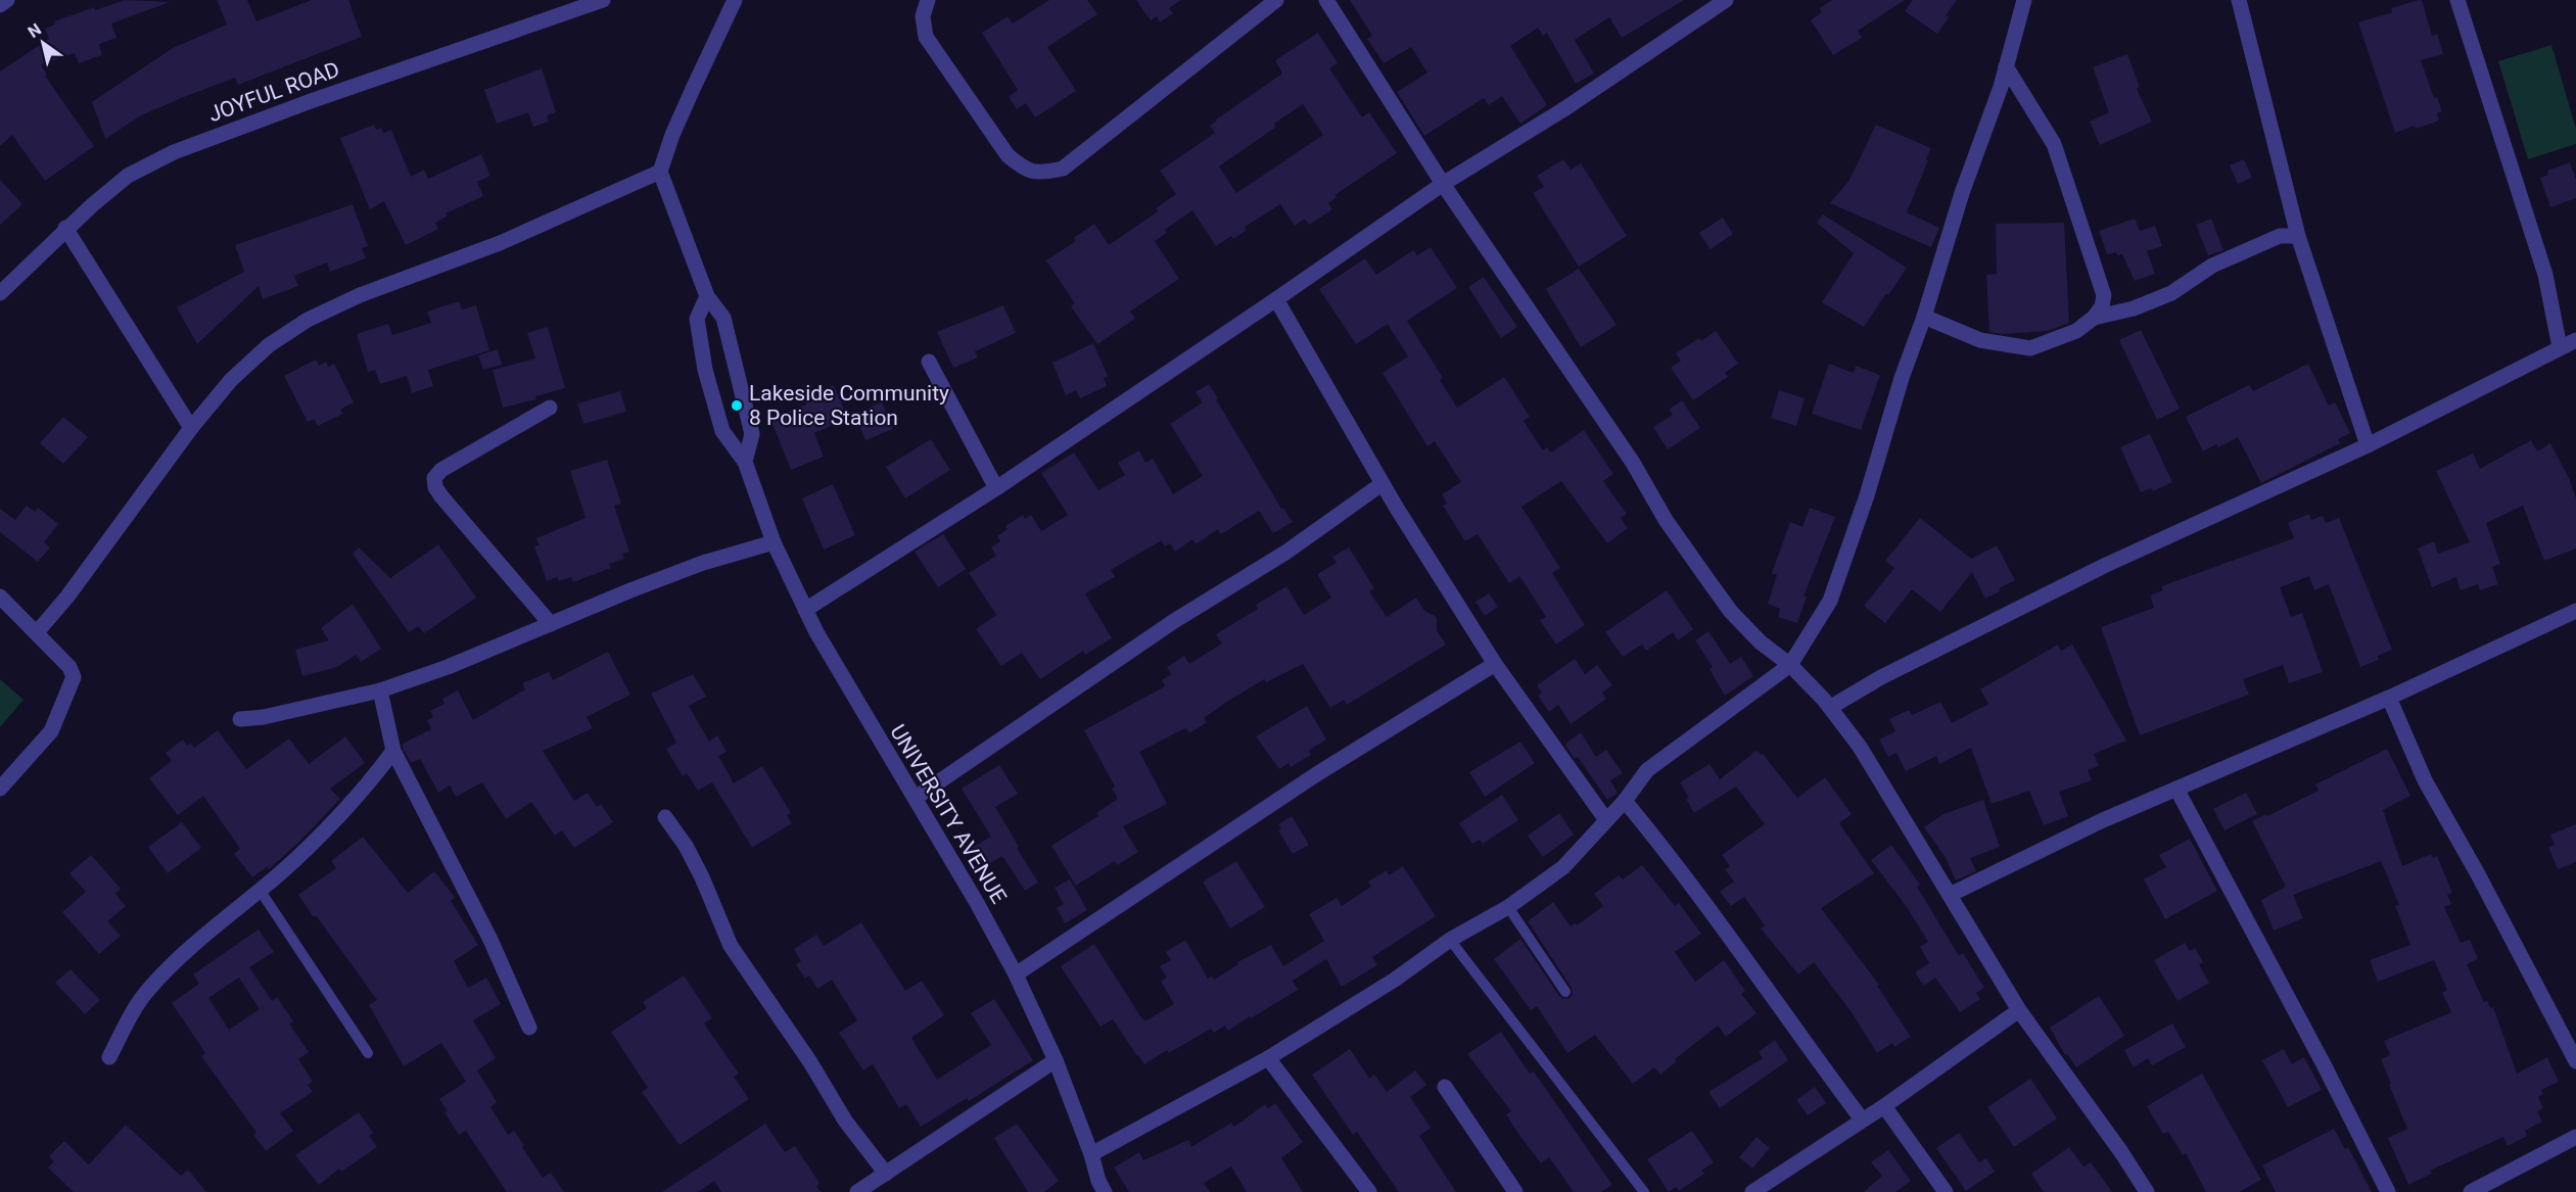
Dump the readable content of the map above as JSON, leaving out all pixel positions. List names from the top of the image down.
{
  "streets": {
    "street": ["JOYFUL ROAD", "UNIVERSITY AVENUE"]
  },
  "places": ["Lakeside Community 8 Police Station"],
  "north": "top left"
}
